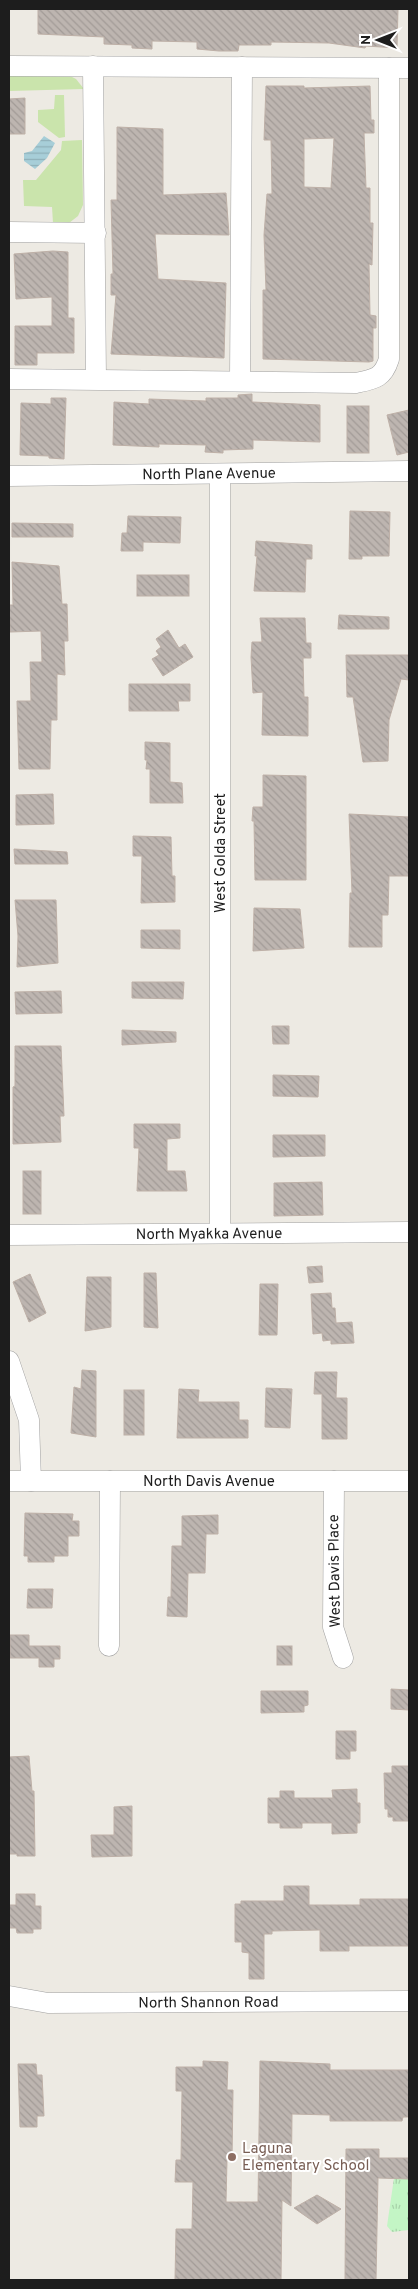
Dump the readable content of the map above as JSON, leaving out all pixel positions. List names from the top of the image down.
{
  "streets": {
    "street": [
      "North Plane Avenue",
      "West Golda Street",
      "North Myakka Avenue",
      "North Davis Avenue",
      "West Davis Place",
      "North Shannon Road"
    ]
  },
  "crossings": [
    ["North Plane Avenue", "West Golda Street"],
    ["West Golda Street", "North Myakka Avenue"],
    ["North Davis Avenue", "West Davis Place"]
  ],
  "places": ["Laguna Elementary School"],
  "north": "left"
}
